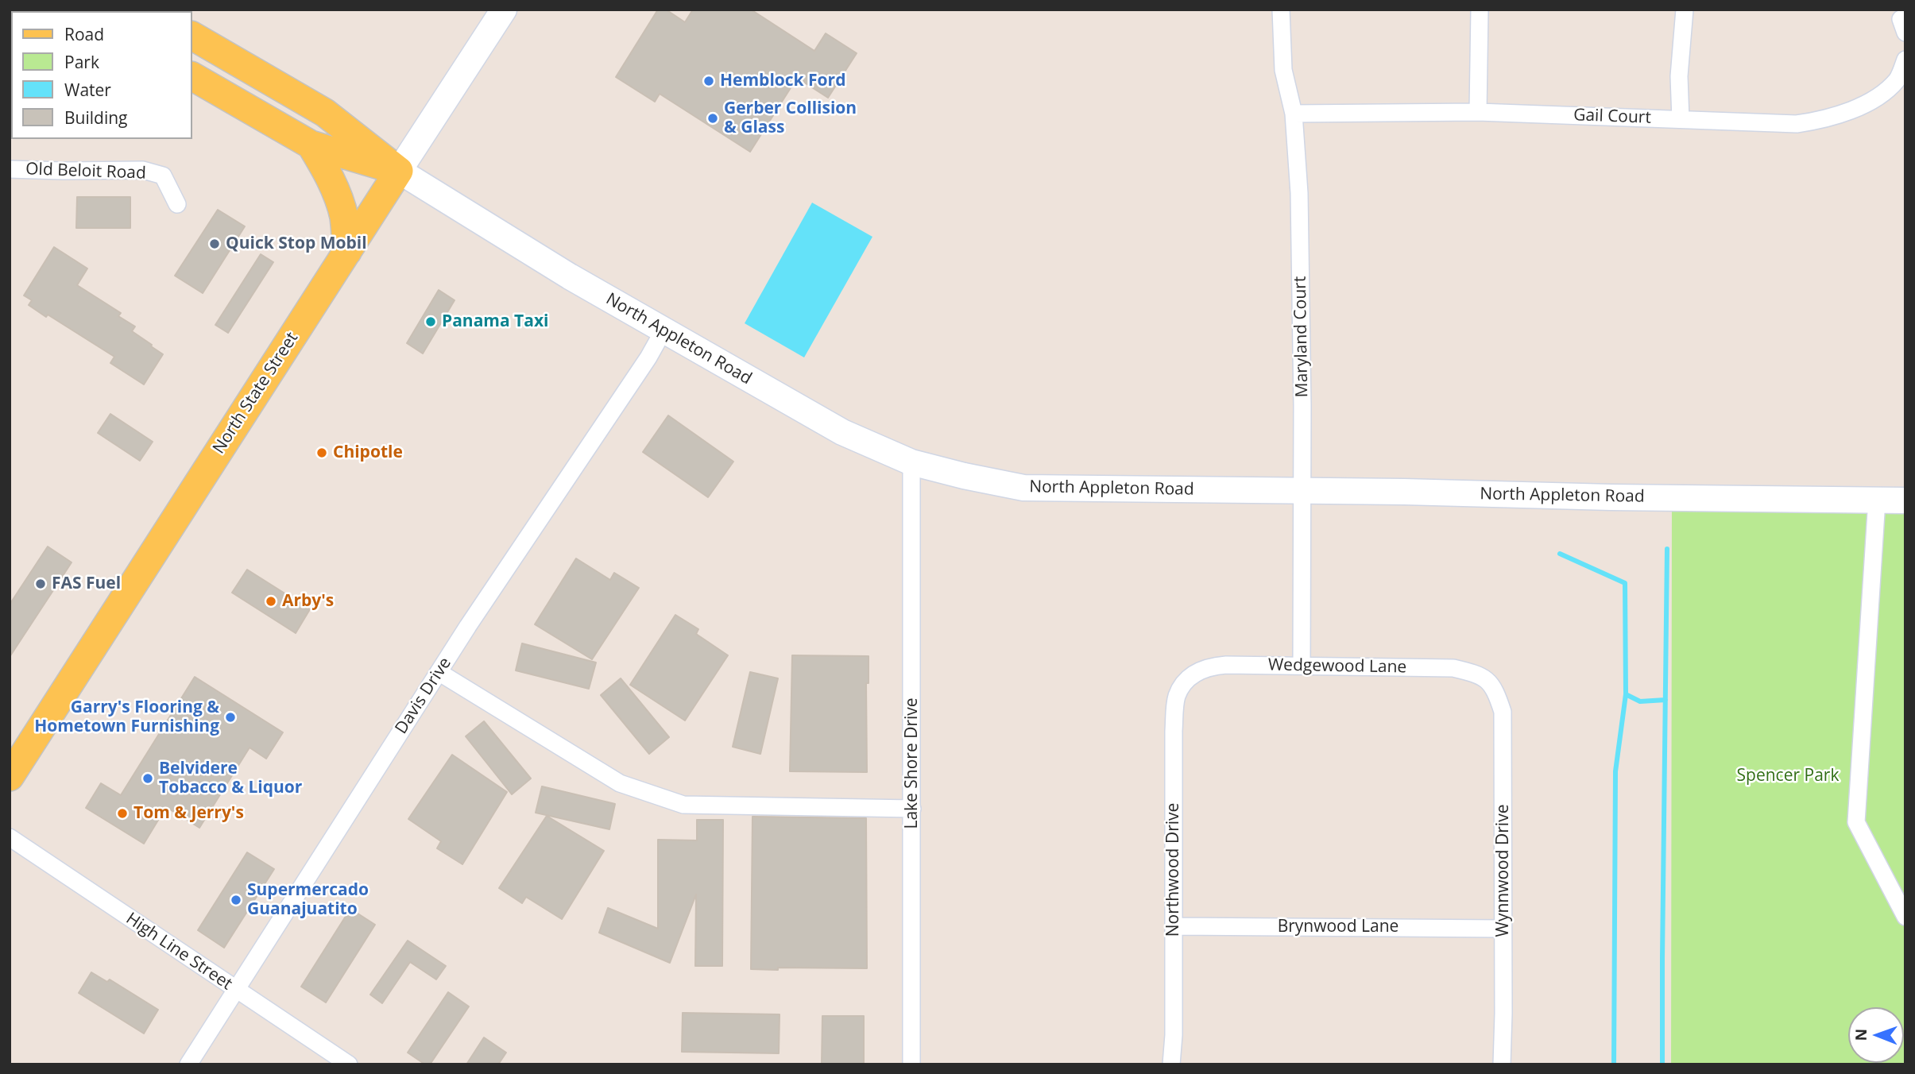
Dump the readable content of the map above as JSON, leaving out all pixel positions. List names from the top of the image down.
{
  "streets": {
    "main road": ["North Appleton Road", "North State Street"],
    "street": [
      "Gail Court",
      "Old Beloit Road",
      "Maryland Court",
      "Wedgewood Lane",
      "Davis Drive",
      "Lake Shore Drive",
      "Northwood Drive",
      "Wynnwood Drive",
      "Brynwood Lane",
      "High Line Street"
    ]
  },
  "crossings": [
    ["Gail Court", "Maryland Court"],
    ["Maryland Court", "North Appleton Road"],
    ["Maryland Court", "Wedgewood Lane"],
    ["North Appleton Road", "North State Street"],
    ["North Appleton Road", "Davis Drive"],
    ["North Appleton Road", "Lake Shore Drive"],
    ["Wedgewood Lane", "Northwood Drive"],
    ["Wedgewood Lane", "Wynnwood Drive"],
    ["Davis Drive", "High Line Street"],
    ["Northwood Drive", "Brynwood Lane"],
    ["Wynnwood Drive", "Brynwood Lane"]
  ],
  "parks": ["Spencer Park"],
  "places": [
    "Hemblock Ford",
    "Gerber Collision & Glass",
    "Quick Stop Mobil",
    "Panama Taxi",
    "Chipotle",
    "FAS Fuel",
    "Arby's",
    "Garry's Flooring & Hometown Furnishing",
    "Belvidere Tobacco & Liquor",
    "Tom & Jerry's",
    "Supermercado Guanajuatito"
  ],
  "legend": [
    "Road",
    "Park",
    "Water",
    "Building"
  ],
  "north": "left"
}
